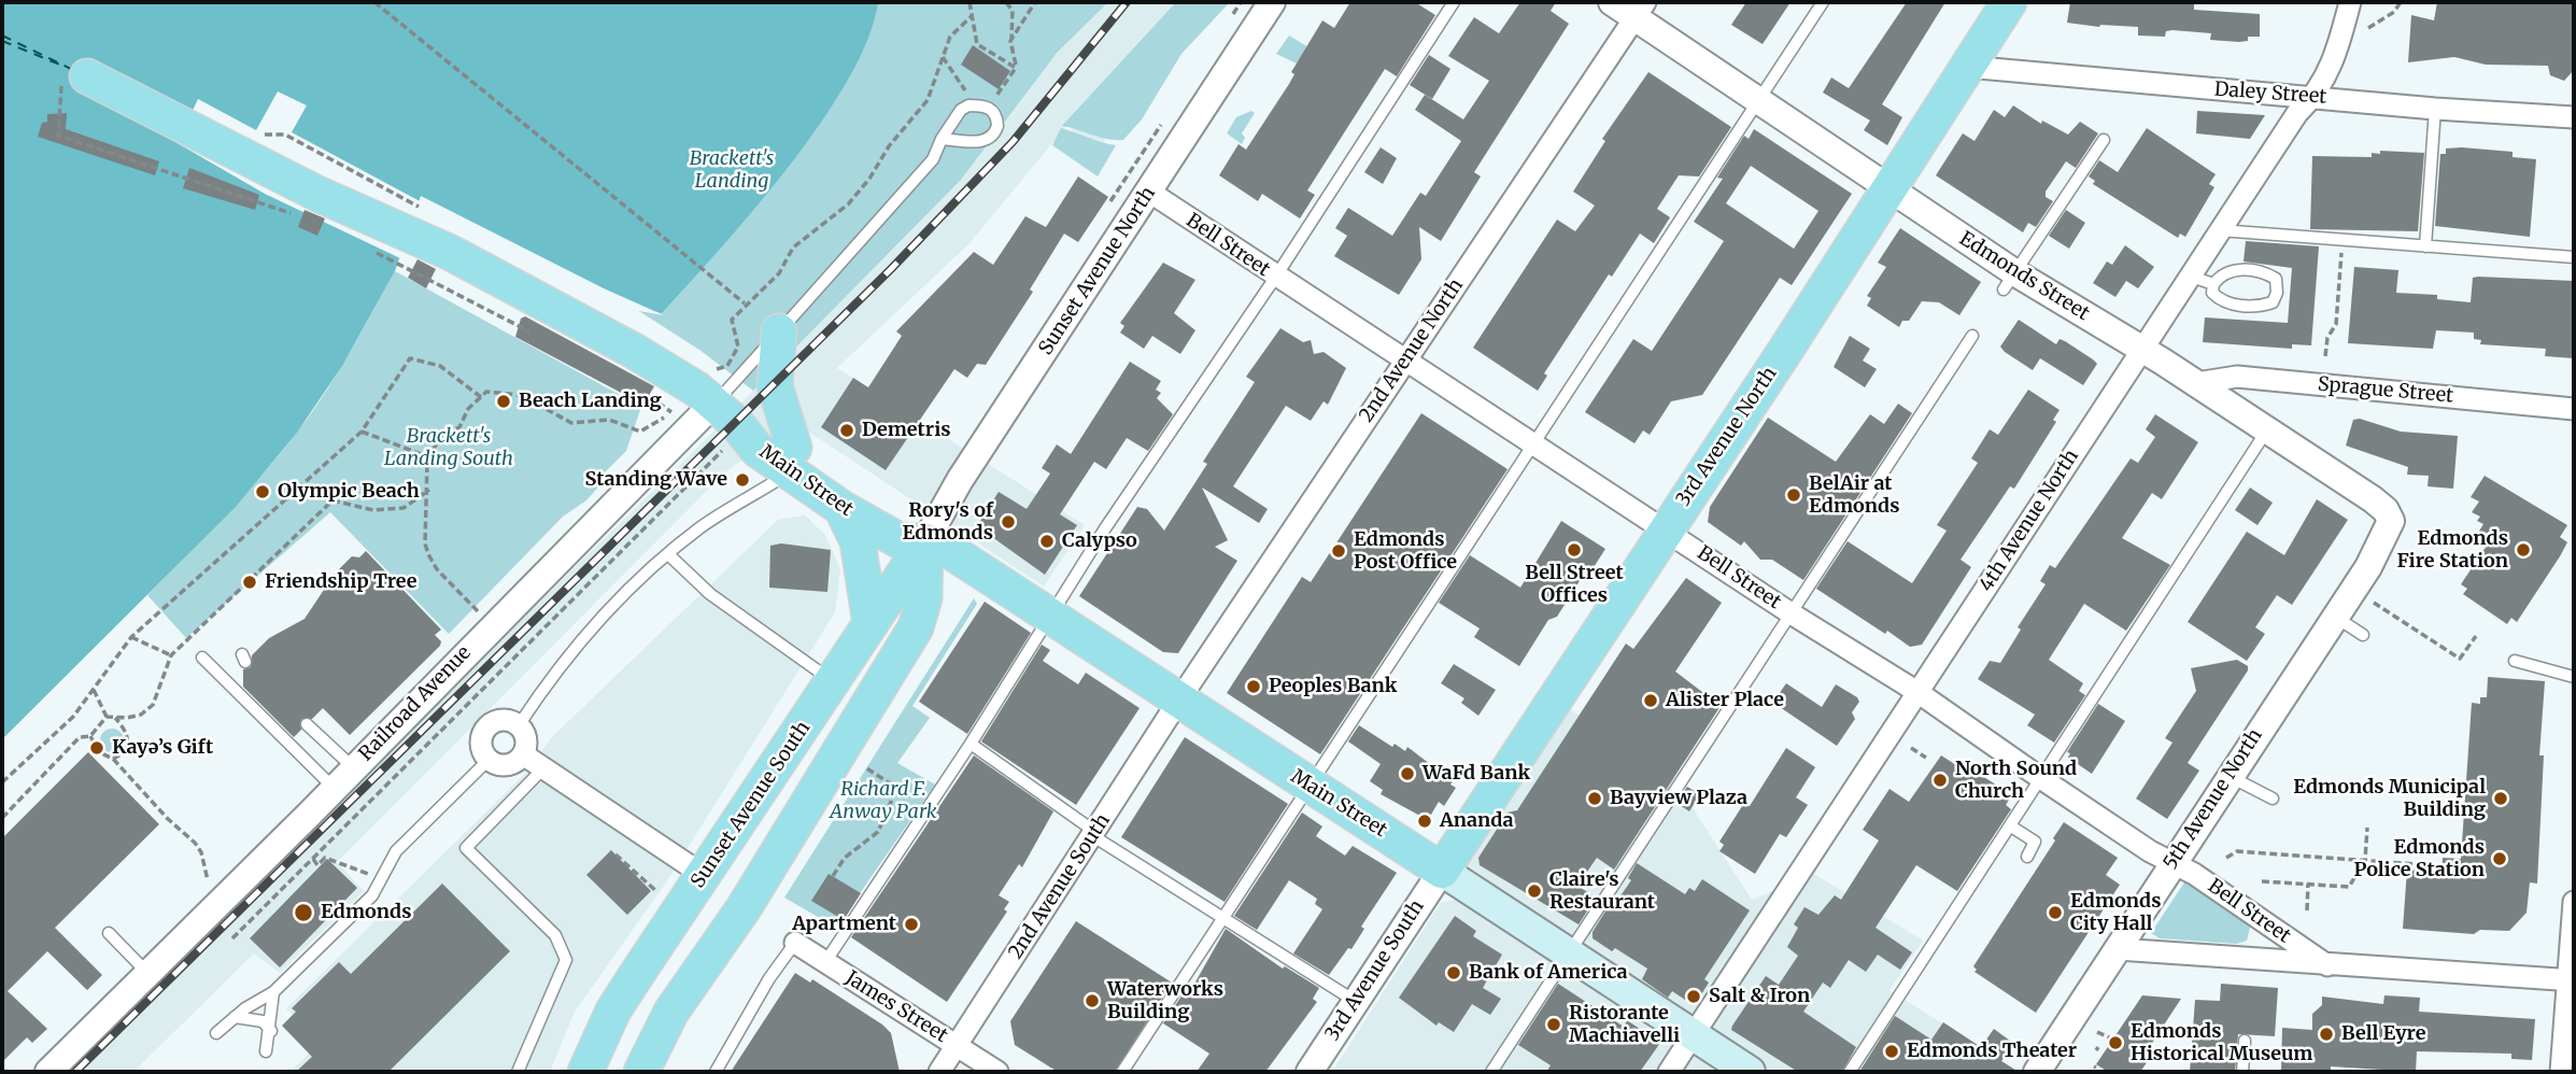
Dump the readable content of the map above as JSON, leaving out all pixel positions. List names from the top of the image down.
{
  "streets": {
    "main road": ["3rd Avenue North", "Main Street", "Sunset Avenue South"],
    "street": [
      "Daley Street",
      "Bell Street",
      "Sunset Avenue North",
      "Edmonds Street",
      "2nd Avenue North",
      "Sprague Street",
      "4th Avenue North",
      "Railroad Avenue",
      "5th Avenue North",
      "2nd Avenue South",
      "3rd Avenue South",
      "James Street"
    ]
  },
  "crossings": [
    ["Daley Street", "3rd Avenue North"],
    ["Daley Street", "4th Avenue North"],
    ["Bell Street", "Sunset Avenue North"],
    ["Bell Street", "2nd Avenue North"],
    ["Bell Street", "3rd Avenue North"],
    ["Bell Street", "4th Avenue North"],
    ["Bell Street", "5th Avenue North"],
    ["Sunset Avenue North", "Main Street"],
    ["Sunset Avenue North", "Sunset Avenue South"],
    ["Edmonds Street", "2nd Avenue North"],
    ["Edmonds Street", "Sprague Street"],
    ["Edmonds Street", "3rd Avenue North"],
    ["Edmonds Street", "4th Avenue North"],
    ["Edmonds Street", "5th Avenue North"],
    ["2nd Avenue North", "Main Street"],
    ["2nd Avenue North", "2nd Avenue South"],
    ["3rd Avenue North", "Main Street"],
    ["3rd Avenue North", "3rd Avenue South"],
    ["Main Street", "4th Avenue North"],
    ["Main Street", "Railroad Avenue"],
    ["Main Street", "Sunset Avenue South"],
    ["Main Street", "2nd Avenue South"],
    ["Main Street", "3rd Avenue South"],
    ["2nd Avenue South", "James Street"]
  ],
  "parks": ["Brackett's Landing", "Brackett's Landing South", "Richard F. Anway Park"],
  "places": [
    "Beach Landing",
    "Demetris",
    "Standing Wave",
    "Olympic Beach",
    "BelAir at Edmonds",
    "Rory's of Edmonds",
    "Calypso",
    "Bell Street Offices",
    "Edmonds Fire Station",
    "Edmonds Post Office",
    "Friendship Tree",
    "Peoples Bank",
    "Alister Place",
    "Kayə’s Gift",
    "WaFd Bank",
    "North Sound Church",
    "Bayview Plaza",
    "Edmonds Municipal Building",
    "Ananda",
    "Edmonds Police Station",
    "Claire's Restaurant",
    "Edmonds",
    "Edmonds City Hall",
    "Apartment",
    "Bank of America",
    "Salt & Iron",
    "Waterworks Building",
    "Ristorante Machiavelli",
    "Bell Eyre",
    "Edmonds Historical Museum",
    "Edmonds Theater"
  ]
}
